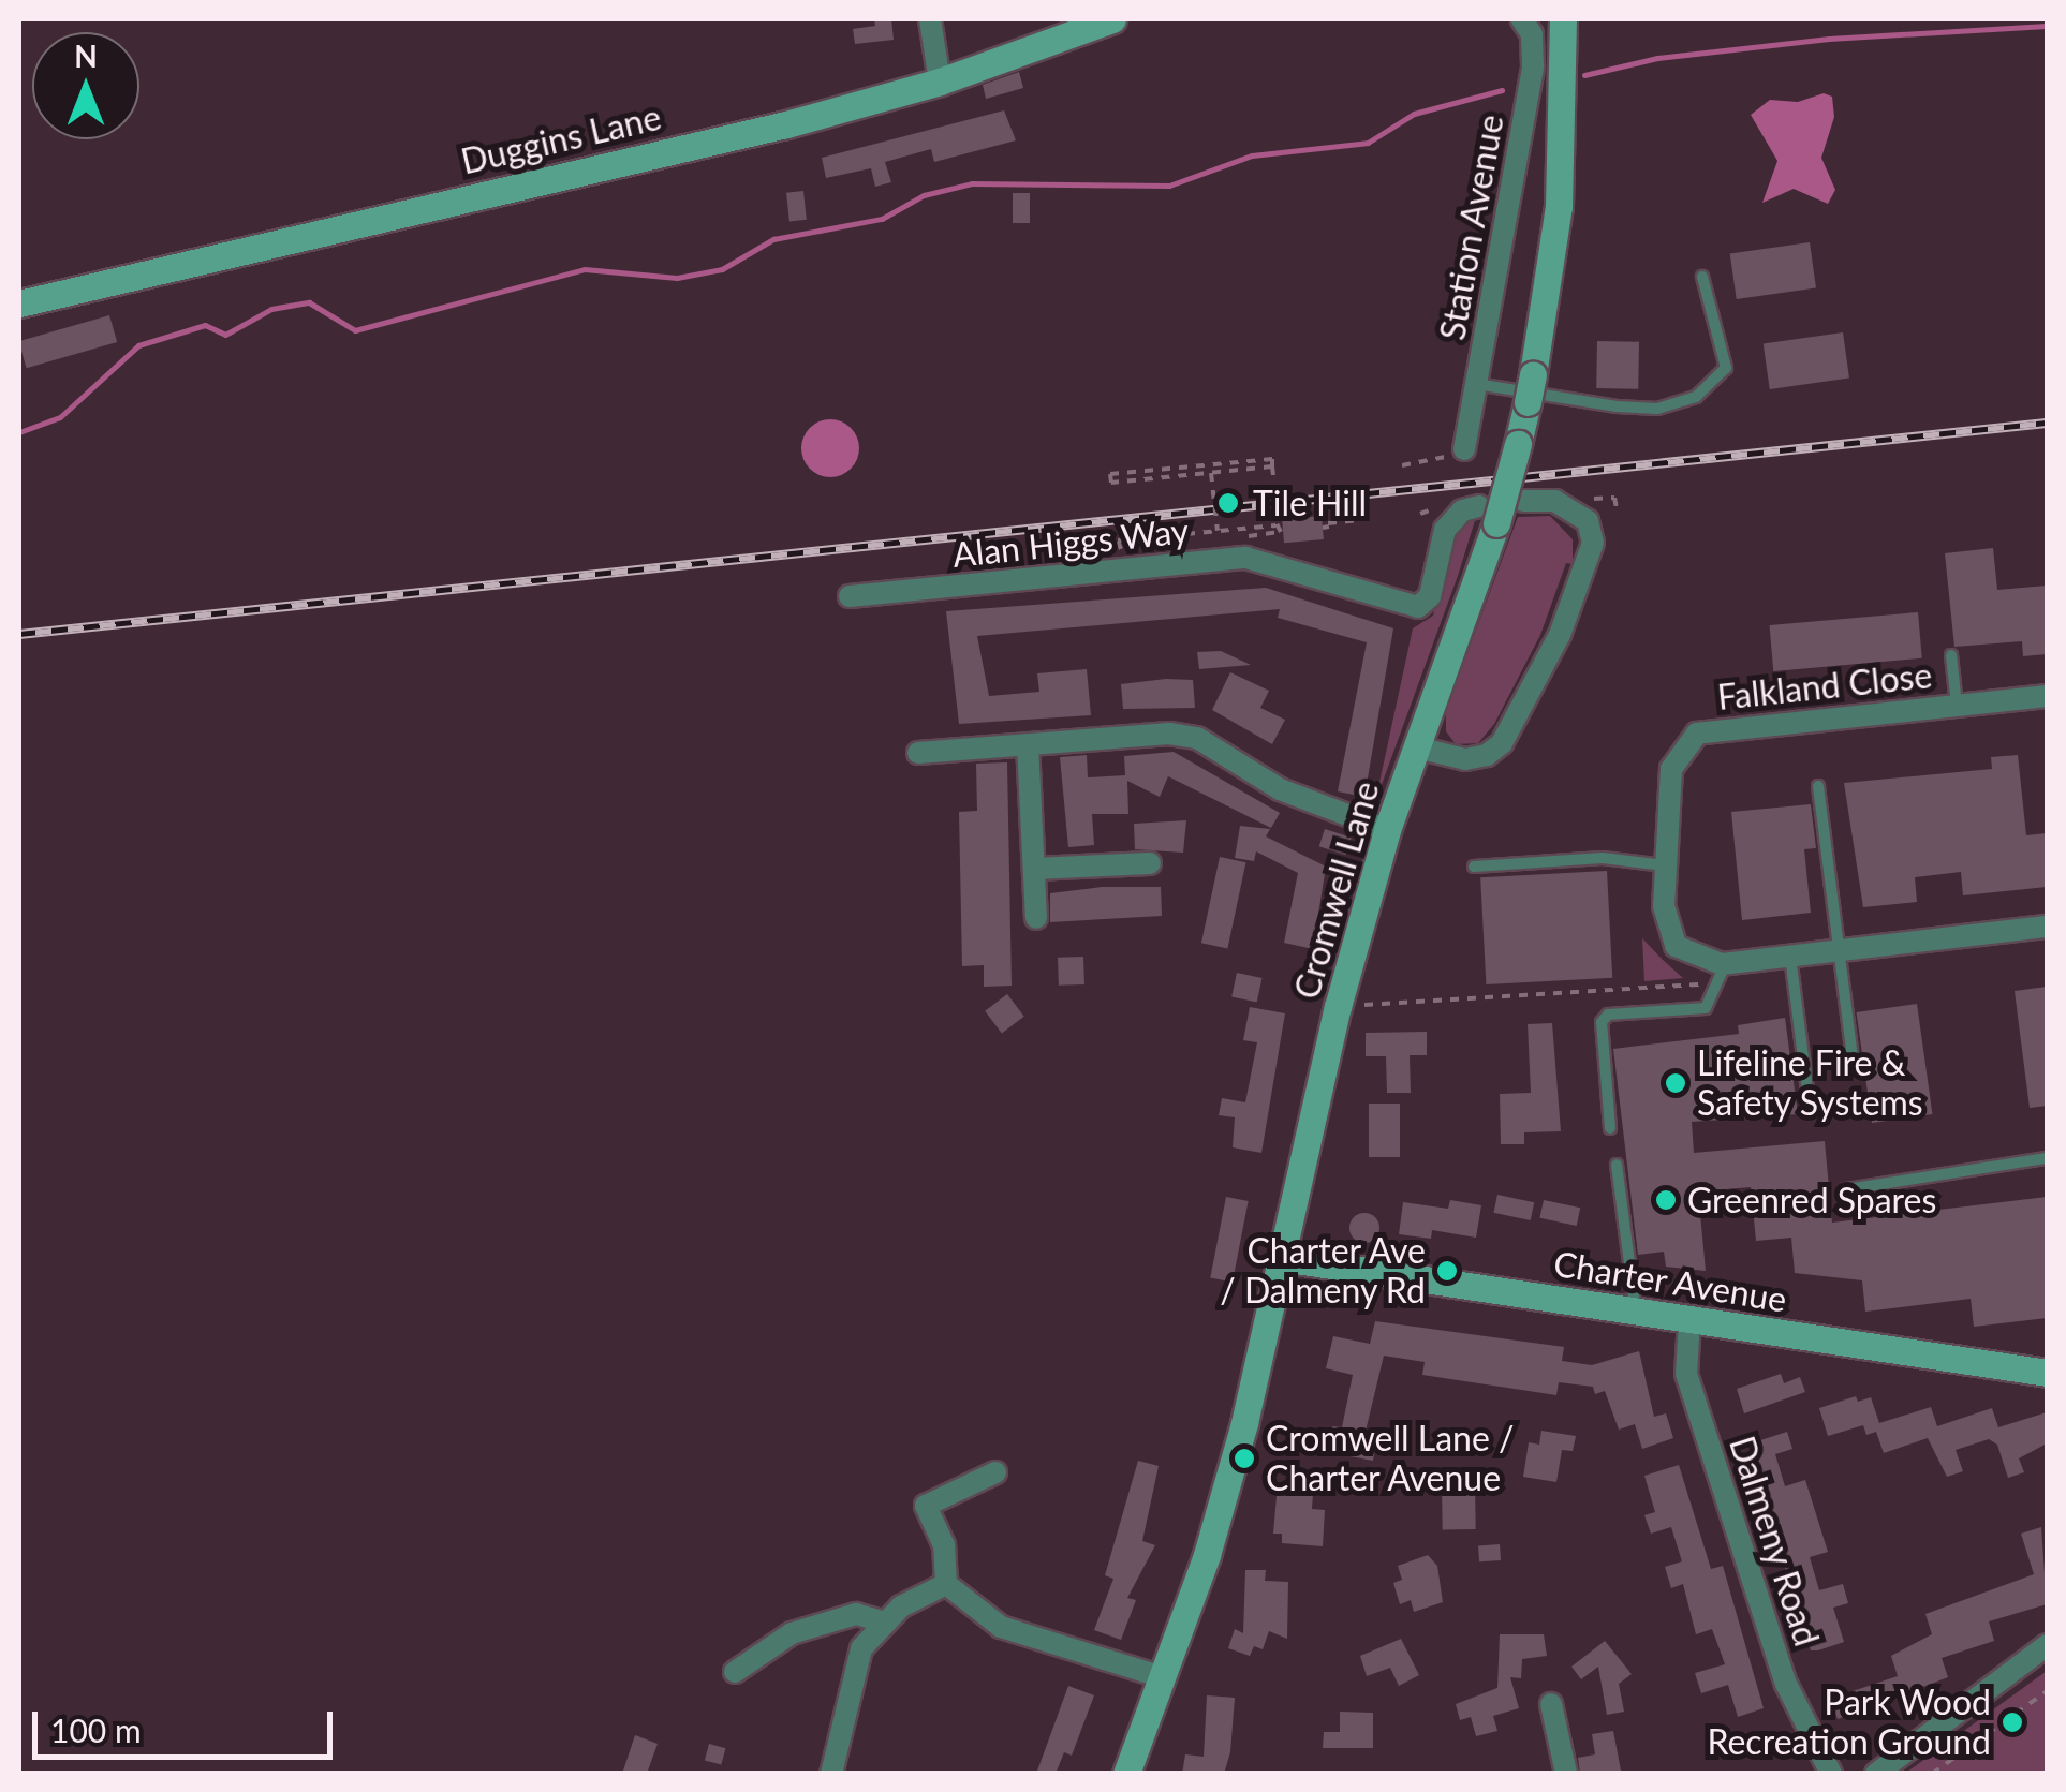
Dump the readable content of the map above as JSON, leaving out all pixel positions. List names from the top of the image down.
{
  "streets": {
    "street": [
      "Duggins Lane",
      "Station Avenue",
      "Alan Higgs Way",
      "Falkland Close",
      "Cromwell Lane",
      "Charter Avenue",
      "Dalmeny Road"
    ]
  },
  "crossings": [
    ["Alan Higgs Way", "Cromwell Lane"],
    ["Cromwell Lane", "Charter Avenue"],
    ["Charter Avenue", "Dalmeny Road"]
  ],
  "places": [
    "Tile Hill",
    "Lifeline Fire & Safety Systems",
    "Greenred Spares",
    "Charter Ave / Dalmeny Rd",
    "Cromwell Lane / Charter Avenue",
    "Park Wood Recreation Ground"
  ],
  "scale_bar": "100 m",
  "north": "top"
}
